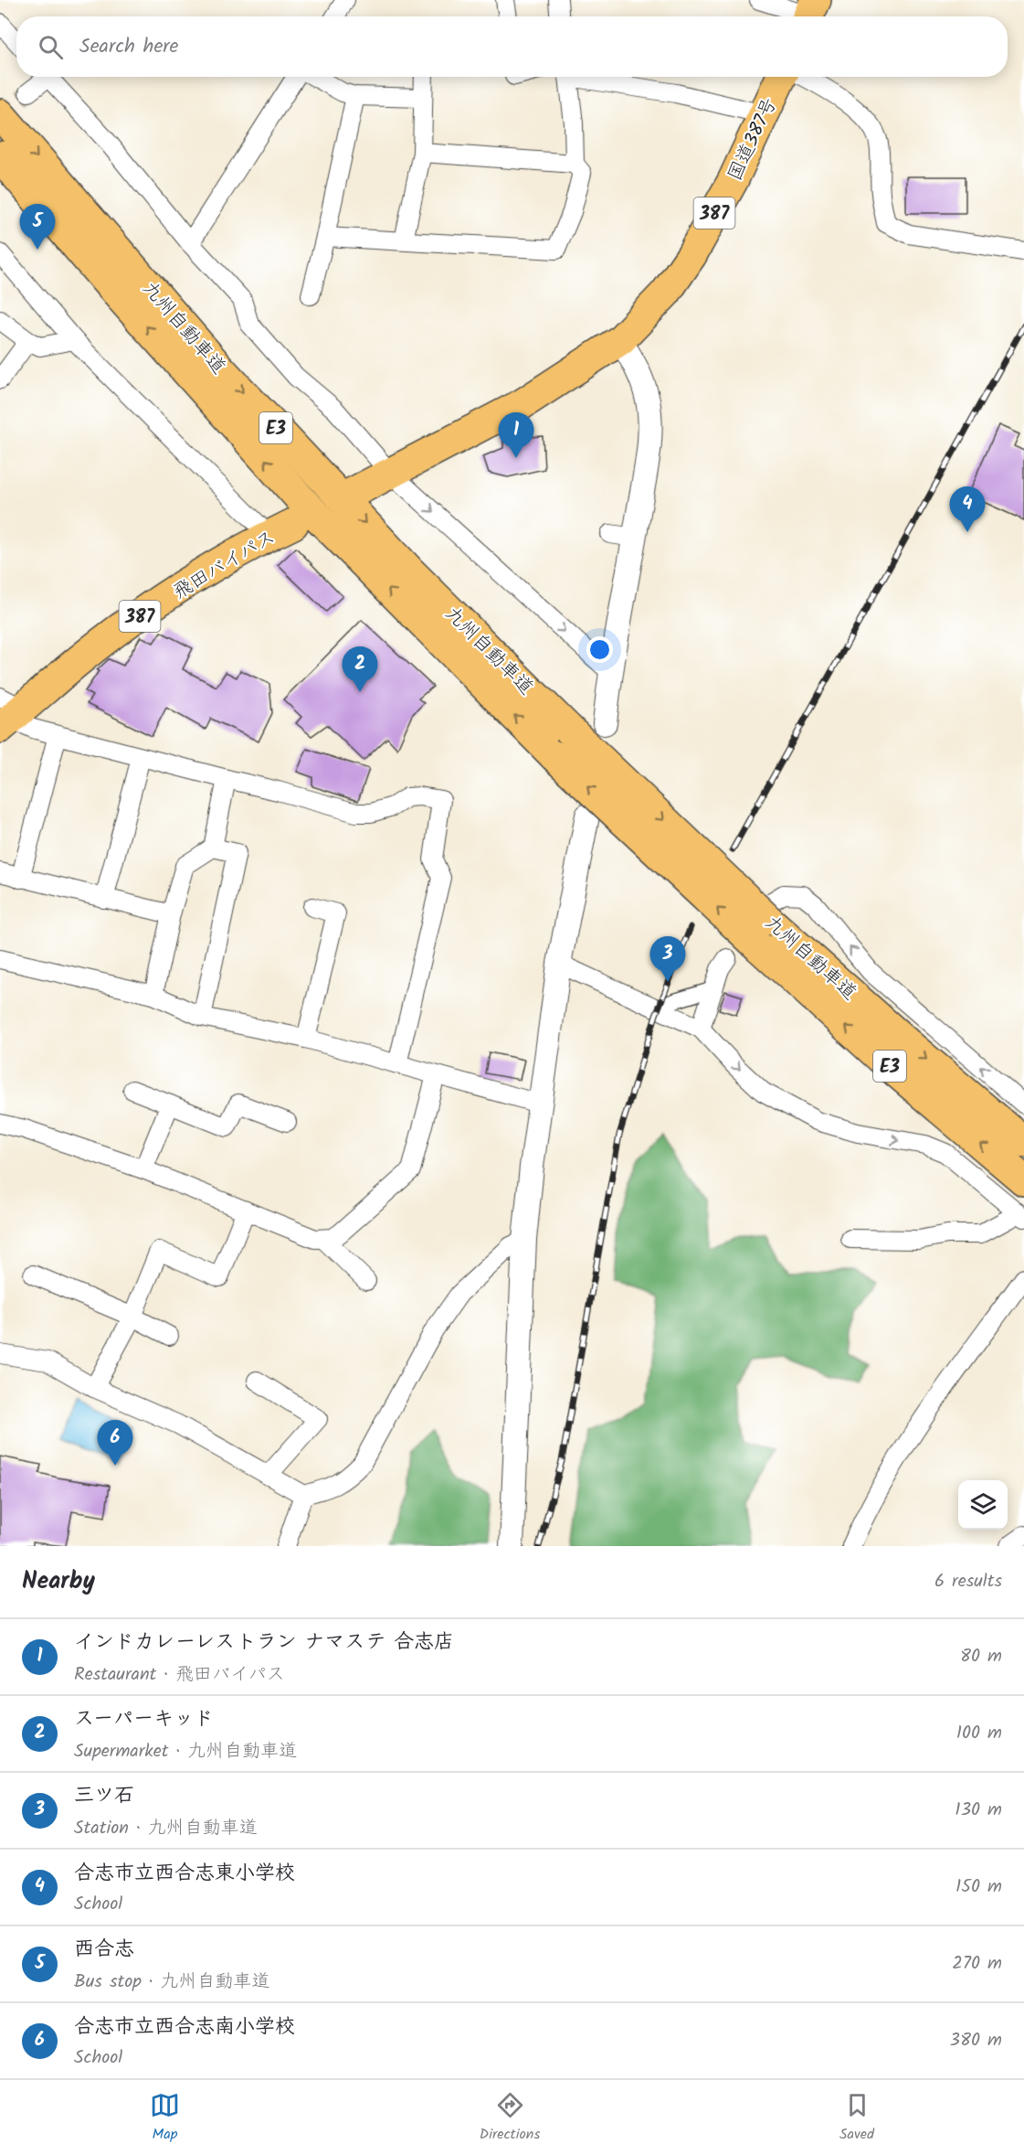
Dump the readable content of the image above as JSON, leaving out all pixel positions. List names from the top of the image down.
{
  "streets": {
    "highway": [
      "国道387号",
      "387",
      "九州自動車道",
      "E3",
      "飛田バイパス"
    ]
  },
  "crossings": [
    ["国道387号", "387"]
  ],
  "page": {
    "search": "Search here",
    "pins": [
      "5",
      "1",
      "4",
      "2",
      "3",
      "6"
    ],
    "heading": ["Nearby", "6 results"],
    "list": [
      {
        "mark": "1",
        "name": "インドカレーレストラン ナマステ 合志店",
        "note": "Restaurant · 飛田バイパス",
        "value": "80 m"
      },
      {
        "mark": "2",
        "name": "スーパーキッド",
        "note": "Supermarket · 九州自動車道",
        "value": "100 m"
      },
      {
        "mark": "3",
        "name": "三ツ石",
        "note": "Station · 九州自動車道",
        "value": "130 m"
      },
      {
        "mark": "4",
        "name": "合志市立西合志東小学校",
        "note": "School",
        "value": "150 m"
      },
      {
        "mark": "5",
        "name": "西合志",
        "note": "Bus stop · 九州自動車道",
        "value": "270 m"
      },
      {
        "mark": "6",
        "name": "合志市立西合志南小学校",
        "note": "School",
        "value": "380 m"
      }
    ],
    "nav": ["Map", "Directions", "Saved"]
  }
}
